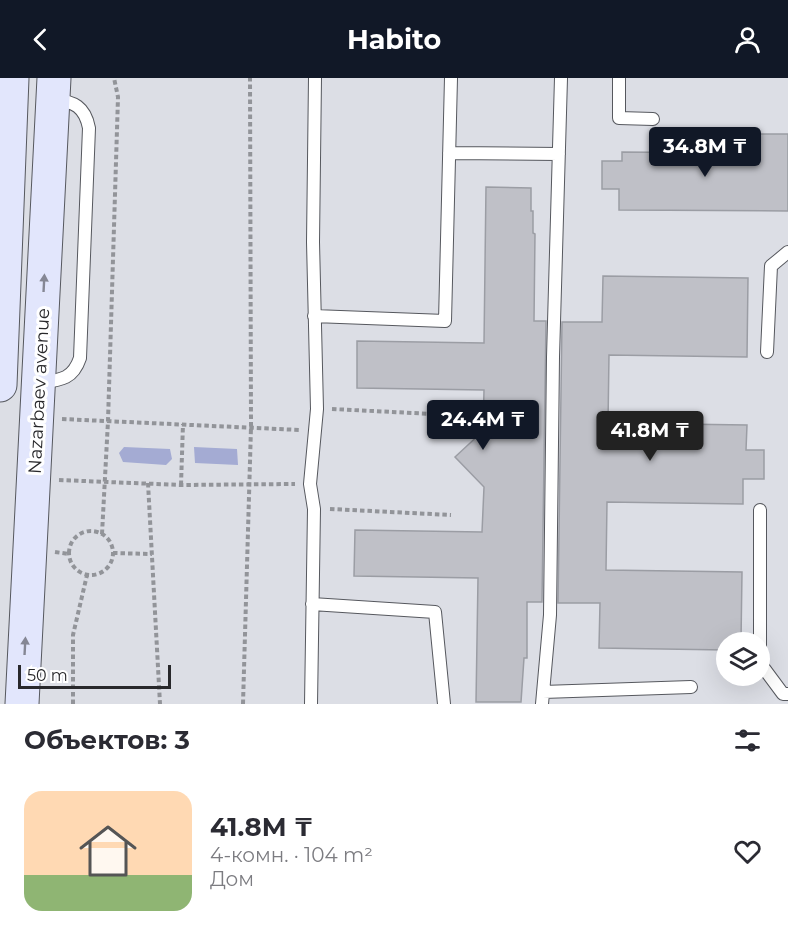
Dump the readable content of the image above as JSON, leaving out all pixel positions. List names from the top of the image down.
{
  "streets": {
    "main road": ["Nazarbaev avenue"]
  },
  "scale_bar": "50 m",
  "page": {
    "header": "Habito",
    "price": ["34.8M ₸", "24.4M ₸", "41.8M ₸"],
    "scale": "50 m",
    "heading": "Объектов: 3",
    "list": [
      {
        "name": "41.8M ₸",
        "note": "4-комн. · 104 m² · Дом"
      }
    ]
  }
}
